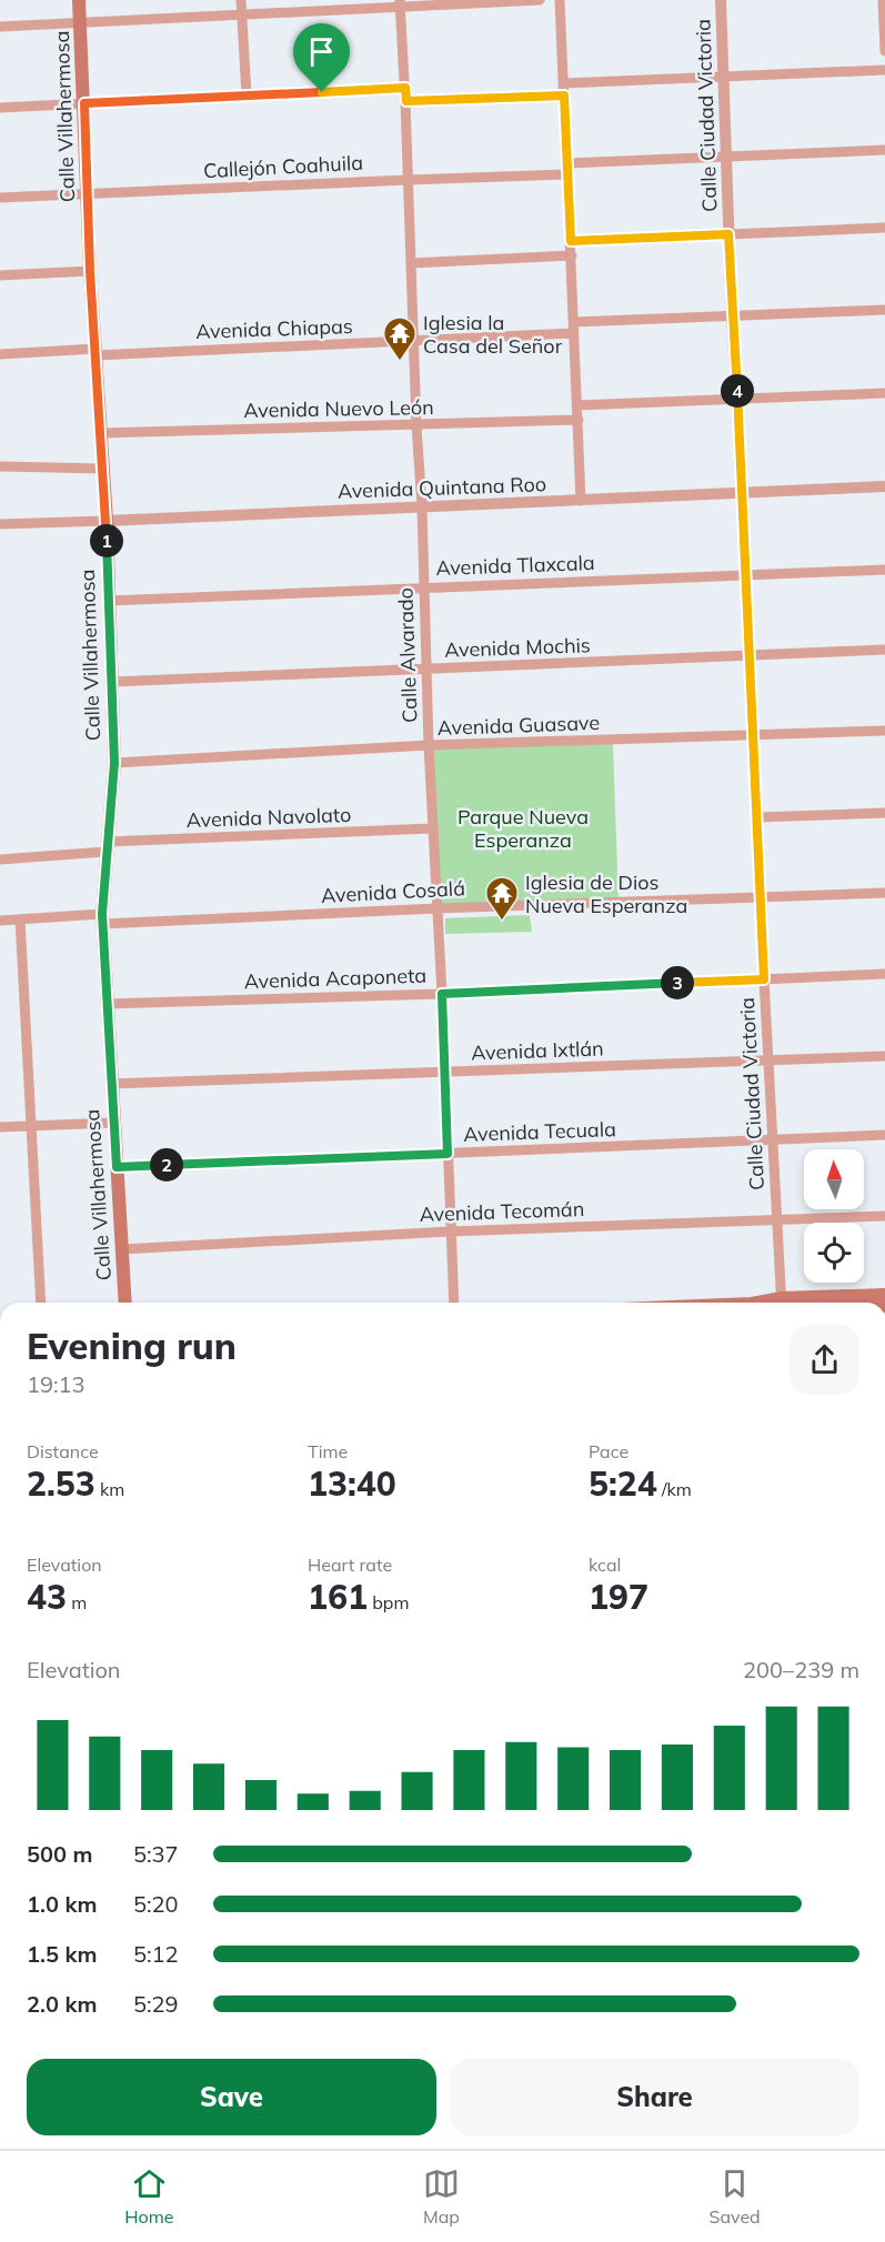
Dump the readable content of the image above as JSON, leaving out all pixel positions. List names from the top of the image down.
{
  "streets": {
    "main road": ["Calle Villahermosa"],
    "street": [
      "Calle Ciudad Victoria",
      "Callejón Coahuila",
      "Avenida Chiapas",
      "Avenida Nuevo León",
      "Avenida Quintana Roo",
      "Avenida Tlaxcala",
      "Avenida Mochis",
      "Calle Alvarado",
      "Avenida Guasave",
      "Avenida Navolato",
      "Avenida Cosalá",
      "Avenida Acaponeta",
      "Avenida Ixtlán",
      "Avenida Tecuala",
      "Avenida Tecomán"
    ]
  },
  "crossings": [
    ["Calle Ciudad Victoria", "Avenida Chiapas"],
    ["Calle Ciudad Victoria", "Avenida Quintana Roo"],
    ["Calle Ciudad Victoria", "Avenida Tlaxcala"],
    ["Calle Ciudad Victoria", "Avenida Mochis"],
    ["Calle Ciudad Victoria", "Avenida Guasave"],
    ["Calle Ciudad Victoria", "Avenida Cosalá"],
    ["Calle Ciudad Victoria", "Avenida Acaponeta"],
    ["Calle Ciudad Victoria", "Avenida Ixtlán"],
    ["Calle Ciudad Victoria", "Avenida Tecuala"],
    ["Calle Ciudad Victoria", "Avenida Tecomán"],
    ["Calle Villahermosa", "Callejón Coahuila"],
    ["Calle Villahermosa", "Avenida Chiapas"],
    ["Calle Villahermosa", "Avenida Nuevo León"],
    ["Calle Villahermosa", "Avenida Quintana Roo"],
    ["Calle Villahermosa", "Avenida Tlaxcala"],
    ["Calle Villahermosa", "Avenida Mochis"],
    ["Calle Villahermosa", "Avenida Guasave"],
    ["Calle Villahermosa", "Avenida Navolato"],
    ["Calle Villahermosa", "Avenida Cosalá"],
    ["Calle Villahermosa", "Avenida Acaponeta"],
    ["Calle Villahermosa", "Avenida Ixtlán"],
    ["Calle Villahermosa", "Avenida Tecuala"],
    ["Calle Villahermosa", "Avenida Tecomán"],
    ["Callejón Coahuila", "Calle Alvarado"],
    ["Avenida Chiapas", "Calle Alvarado"],
    ["Avenida Nuevo León", "Calle Alvarado"],
    ["Avenida Quintana Roo", "Calle Alvarado"],
    ["Avenida Tlaxcala", "Calle Alvarado"],
    ["Avenida Mochis", "Calle Alvarado"],
    ["Calle Alvarado", "Avenida Guasave"],
    ["Calle Alvarado", "Avenida Navolato"],
    ["Calle Alvarado", "Avenida Cosalá"],
    ["Calle Alvarado", "Avenida Acaponeta"],
    ["Calle Alvarado", "Avenida Ixtlán"],
    ["Calle Alvarado", "Avenida Tecuala"],
    ["Calle Alvarado", "Avenida Tecomán"]
  ],
  "parks": ["Parque Nueva Esperanza"],
  "places": {
    "temple": ["Iglesia la Casa del Señor", "Iglesia de Dios Nueva Esperanza"]
  },
  "north": "top",
  "page": {
    "pins": [
      "4",
      "1",
      "3",
      "2"
    ],
    "heading": ["Evening run", "19:13"],
    "stats": [
      ["Distance", "2.53 km"],
      ["Time", "13:40"],
      ["Pace", "5:24 /km"],
      ["Elevation", "43 m"],
      ["Heart rate", "161 bpm"],
      ["kcal", "197"]
    ],
    "chart": ["Elevation", "200–239 m"],
    "list": [
      {
        "name": "500 m",
        "note": "5:37"
      },
      {
        "name": "1.0 km",
        "note": "5:20"
      },
      {
        "name": "1.5 km",
        "note": "5:12"
      },
      {
        "name": "2.0 km",
        "note": "5:29"
      }
    ],
    "buttons": ["Save", "Share"],
    "tabs": ["Home", "Map", "Saved"]
  }
}
